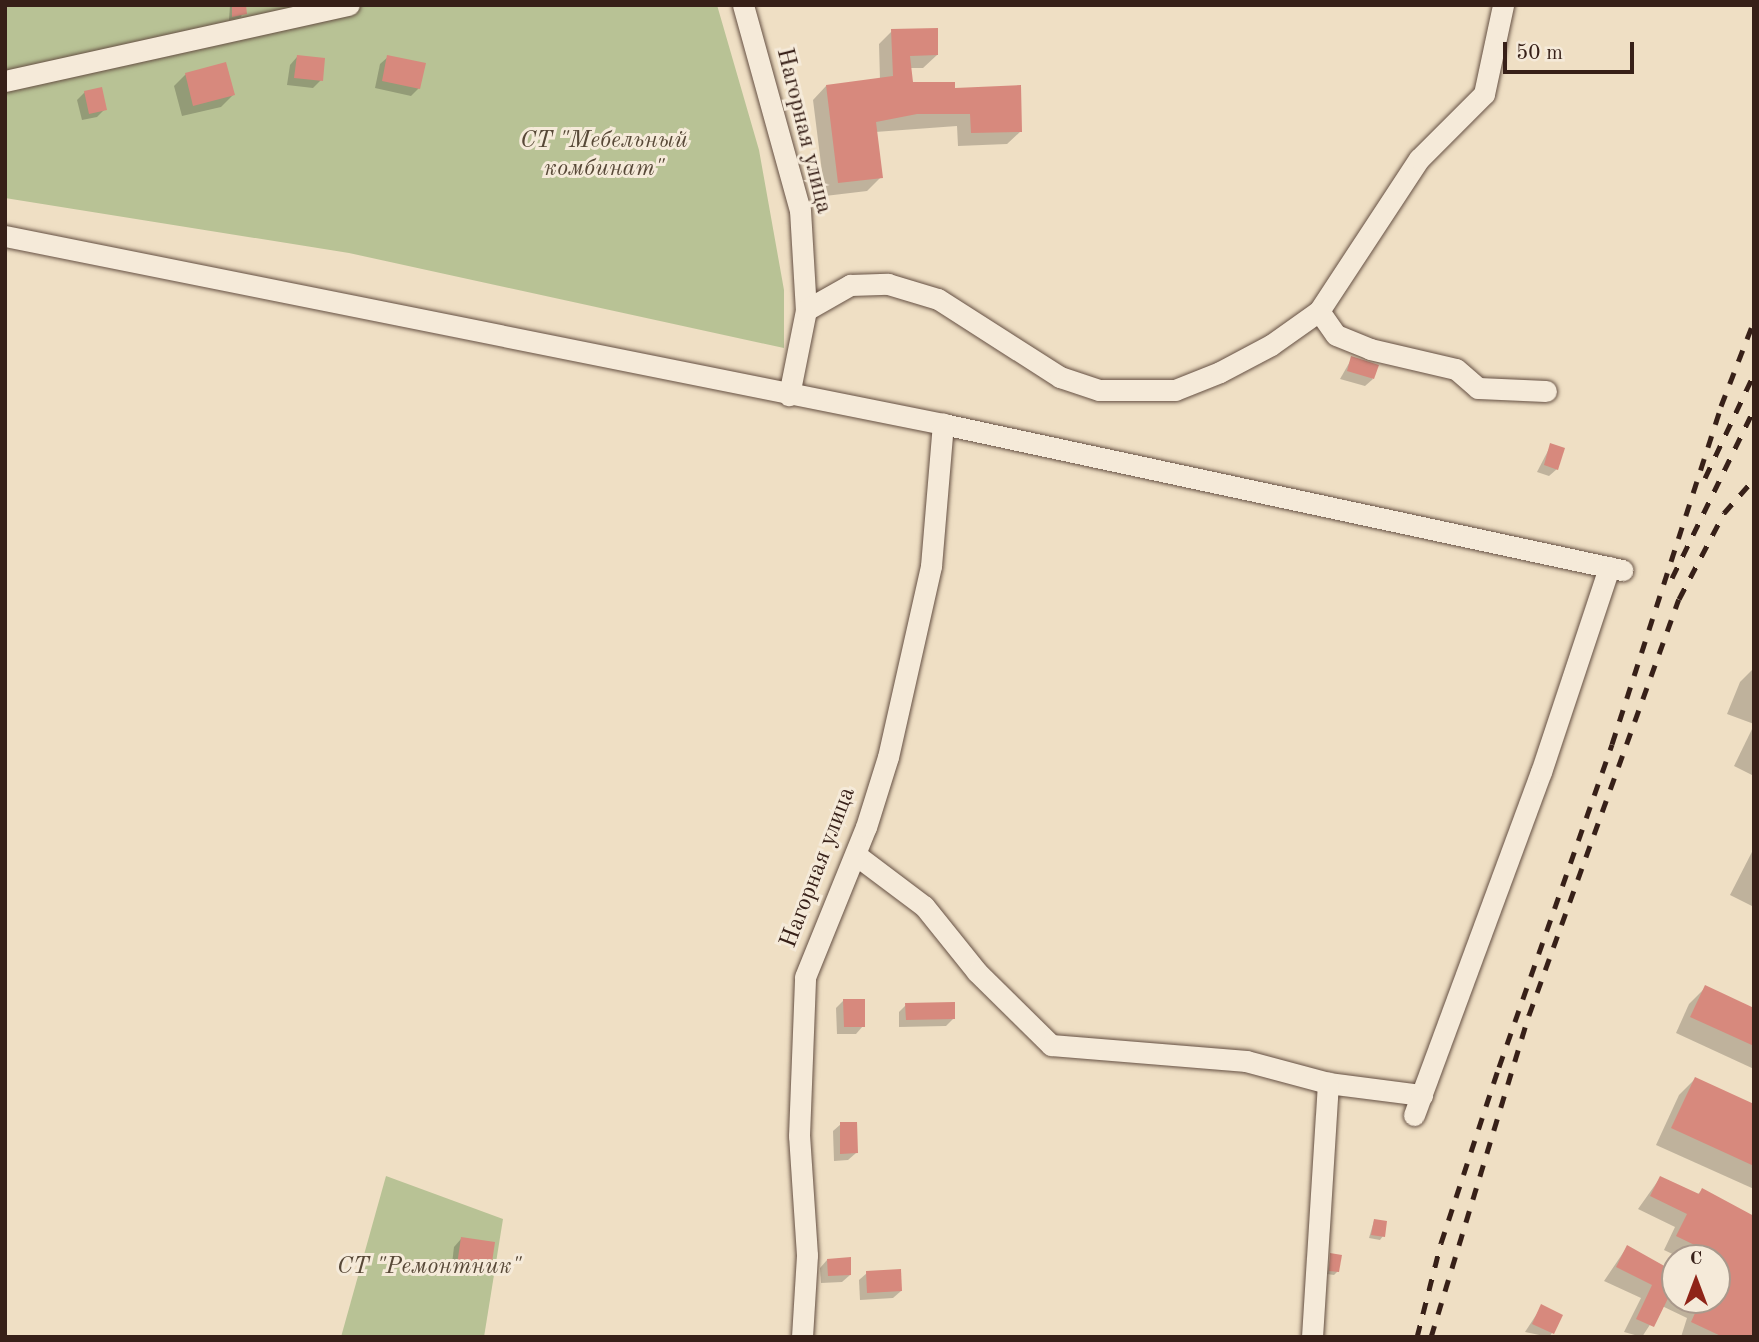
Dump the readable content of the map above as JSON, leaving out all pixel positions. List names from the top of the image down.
{
  "streets": {
    "street": ["Нагорная улица"]
  },
  "parks": ["СТ \"Мебельный комбинат\"", "СТ \"Ремонтник\""],
  "scale_bar": "50 m",
  "north": "top"
}
